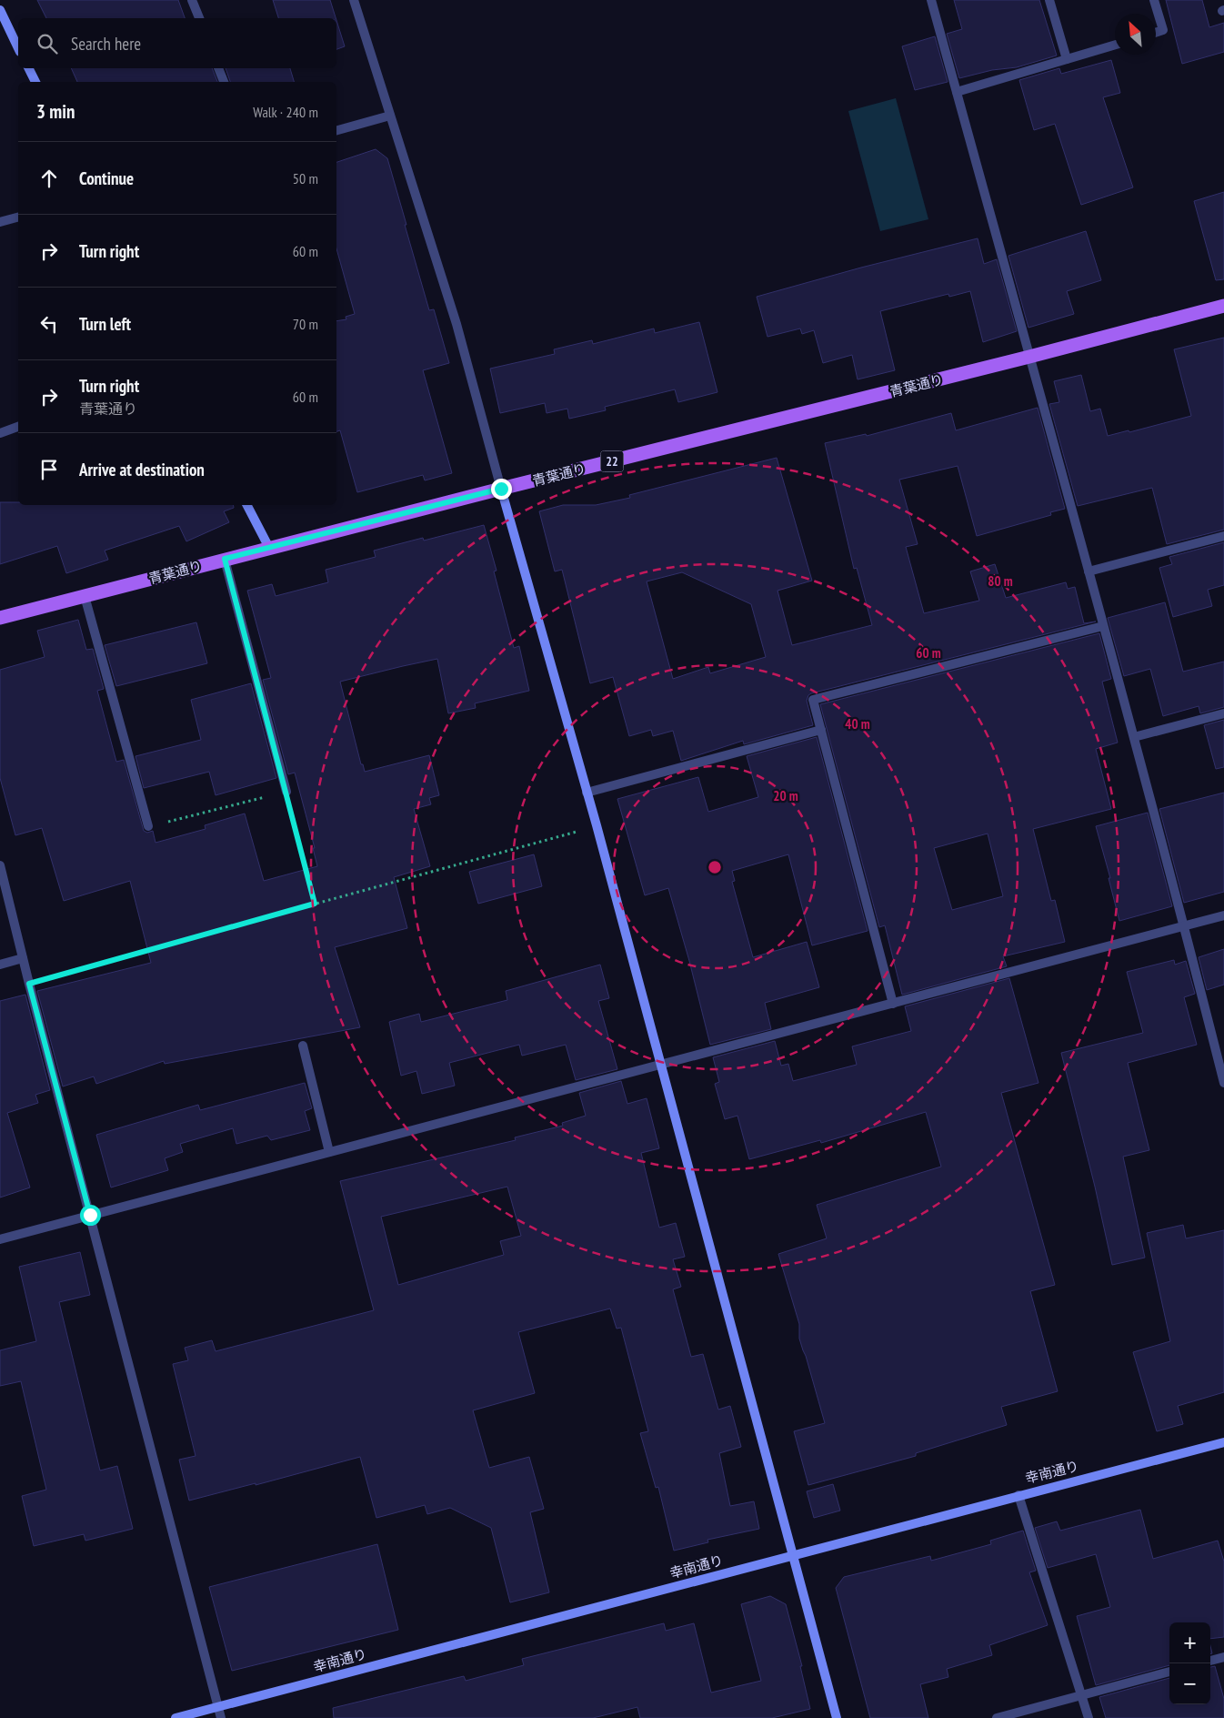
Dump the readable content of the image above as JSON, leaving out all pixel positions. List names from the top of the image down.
{
  "streets": {
    "main road": ["青葉通り", "22"],
    "street": ["幸南通り"]
  },
  "north": "top left",
  "page": {
    "search": "Search here",
    "heading": ["3 min", "Walk · 240 m"],
    "list": [
      ["Continue", "50 m"],
      ["Turn right", "60 m"],
      ["Turn left", "70 m"],
      ["Turn right", "青葉通り", "60 m"],
      "Arrive at destination"
    ],
    "map_buttons": ["+", "−"]
  },
  "rings": [
    "80 m",
    "60 m",
    "40 m",
    "20 m"
  ]
}
